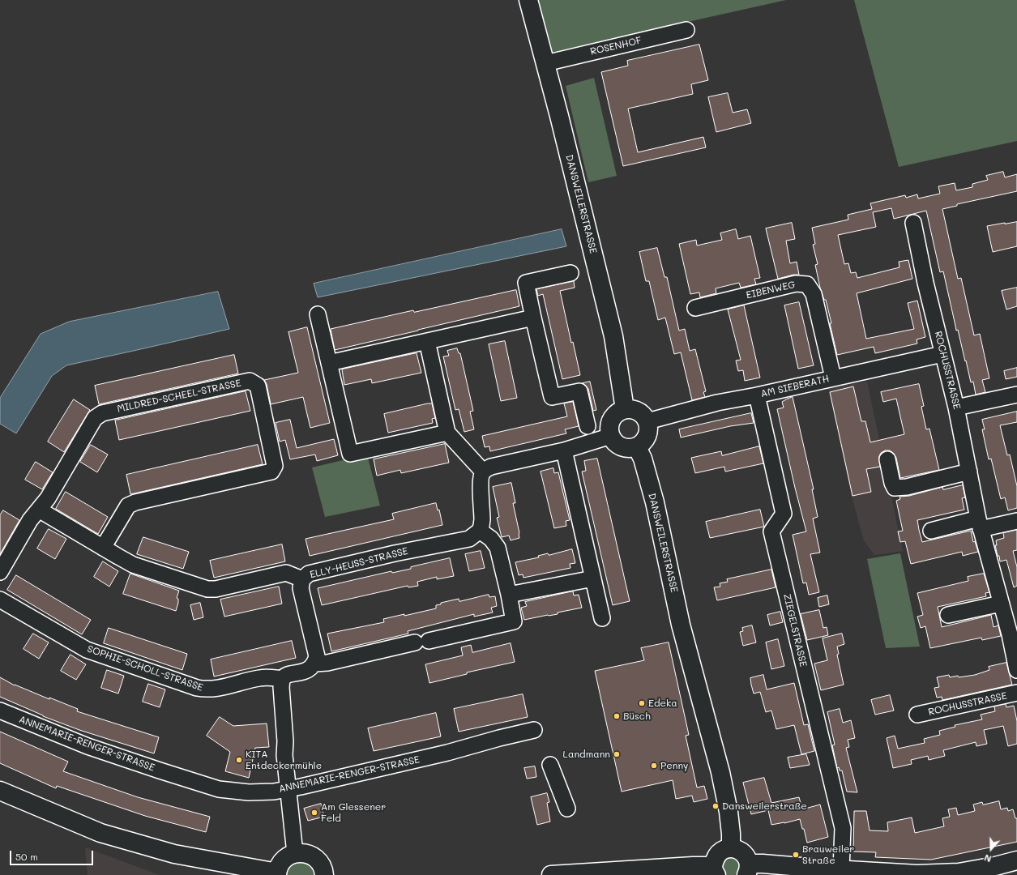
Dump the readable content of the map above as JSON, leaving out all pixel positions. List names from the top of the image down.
{
  "streets": {
    "main road": ["DANSWEILERSTRASSE"],
    "street": [
      "ROSENHOF",
      "EIBENWEG",
      "ROCHUSSTRASSE",
      "AM SIEBERATH",
      "MILDRED-SCHEEL-STRASSE",
      "ELLY-HEUSS-STRASSE",
      "ZIEGELSTRASSE",
      "SOPHIE-SCHOLL-STRASSE",
      "ANNEMARIE-RENGER-STRASSE"
    ]
  },
  "crossings": [
    ["ROSENHOF", "DANSWEILERSTRASSE"],
    ["DANSWEILERSTRASSE", "AM SIEBERATH"],
    ["EIBENWEG", "AM SIEBERATH"],
    ["ROCHUSSTRASSE", "AM SIEBERATH"],
    ["AM SIEBERATH", "ZIEGELSTRASSE"]
  ],
  "places": [
    "Edeka",
    "Büsch",
    "Landmann",
    "KITA Entdeckermühle",
    "Penny",
    "Dansweilerstraße",
    "Am Glessener Feld",
    "Brauweiler Straße"
  ],
  "scale_bar": "50 m",
  "north": "bottom"
}
